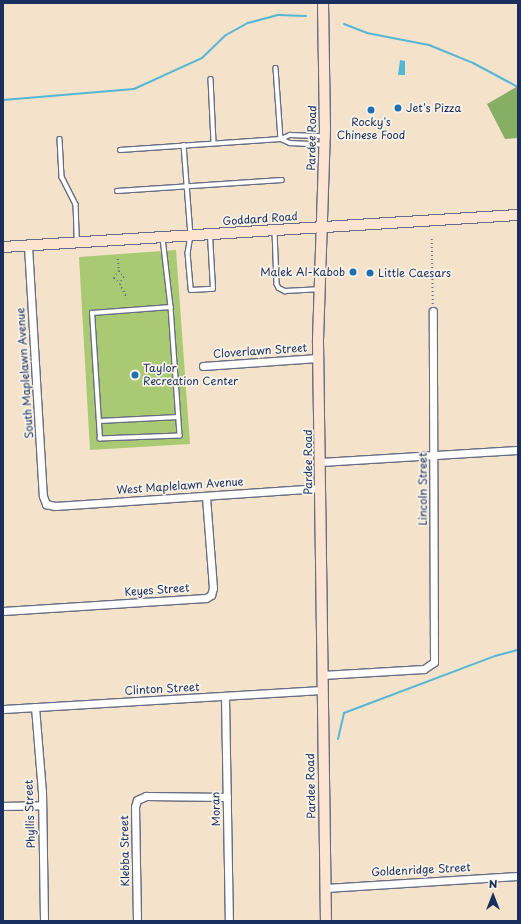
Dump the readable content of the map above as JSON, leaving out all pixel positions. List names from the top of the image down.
{
  "streets": {
    "main road": ["Pardee Road", "Goddard Road"],
    "street": [
      "Cloverlawn Street",
      "South Maplelawn Avenue",
      "West Maplelawn Avenue",
      "Lincoln Street",
      "Keyes Street",
      "Clinton Street",
      "Moran",
      "Phyllis Street",
      "Klebba Street",
      "Goldenridge Street"
    ]
  },
  "crossings": [
    ["Pardee Road", "Goddard Road"],
    ["Pardee Road", "Cloverlawn Street"],
    ["Pardee Road", "West Maplelawn Avenue"],
    ["Pardee Road", "Lincoln Street"],
    ["Pardee Road", "Clinton Street"],
    ["Pardee Road", "Goldenridge Street"],
    ["Goddard Road", "South Maplelawn Avenue"],
    ["South Maplelawn Avenue", "West Maplelawn Avenue"],
    ["West Maplelawn Avenue", "Keyes Street"],
    ["Clinton Street", "Moran"],
    ["Clinton Street", "Phyllis Street"],
    ["Moran", "Klebba Street"]
  ],
  "places": [
    "Jet's Pizza",
    "Rocky's Chinese Food",
    "Malek Al-Kabob",
    "Little Caesars",
    "Taylor Recreation Center"
  ],
  "north": "top"
}
